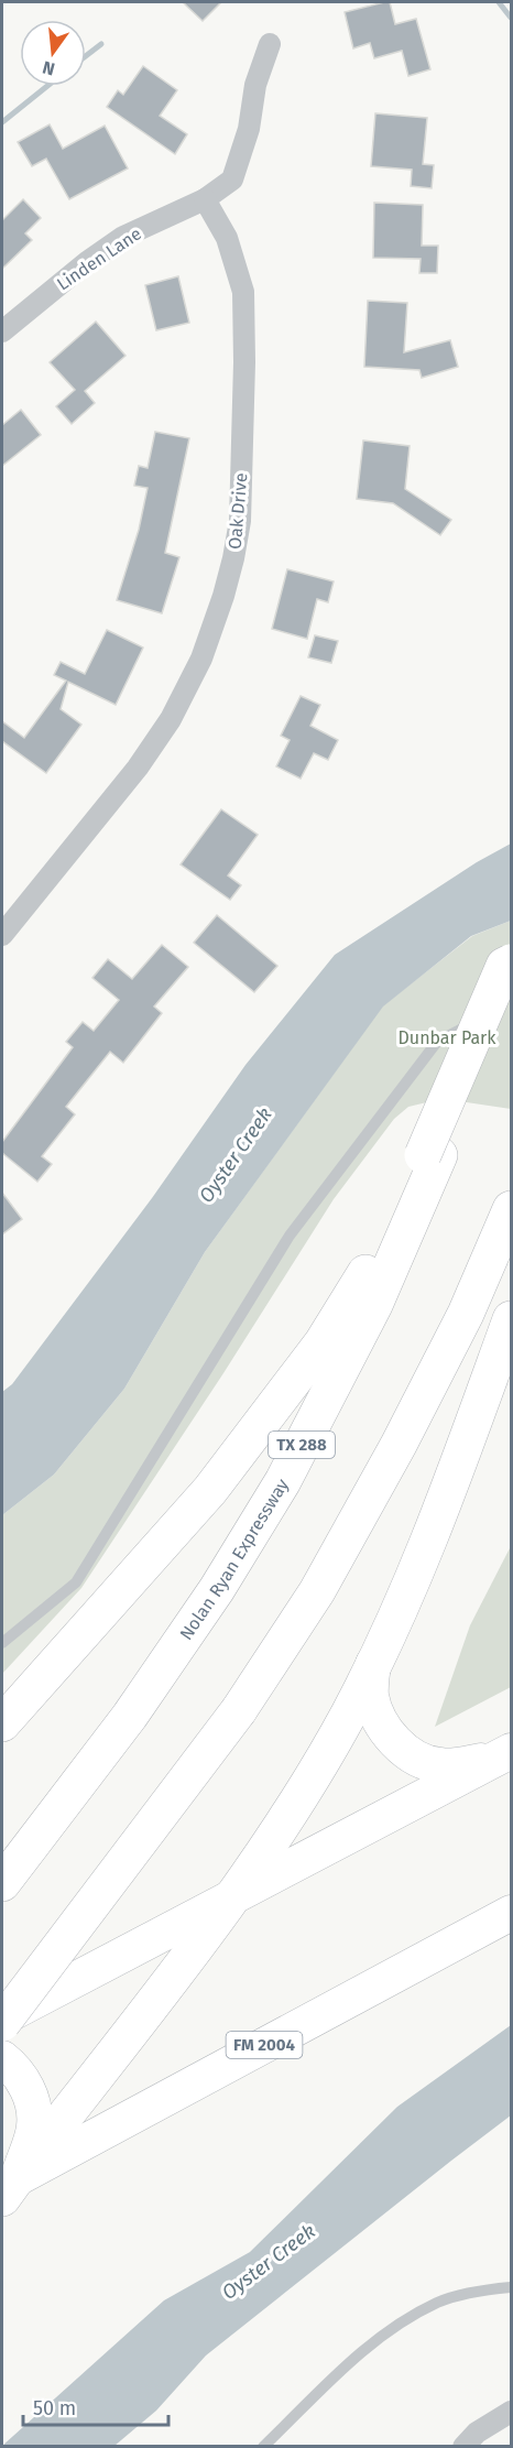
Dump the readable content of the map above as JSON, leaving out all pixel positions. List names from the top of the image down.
{
  "streets": {
    "highway": ["TX 288", "Nolan Ryan Expressway"],
    "main road": ["FM 2004"],
    "street": ["Linden Lane", "Oak Drive"]
  },
  "crossings": [
    ["Linden Lane", "Oak Drive"]
  ],
  "water": ["Oyster Creek"],
  "parks": ["Dunbar Park"],
  "scale_bar": "50 m",
  "north": "bottom"
}
